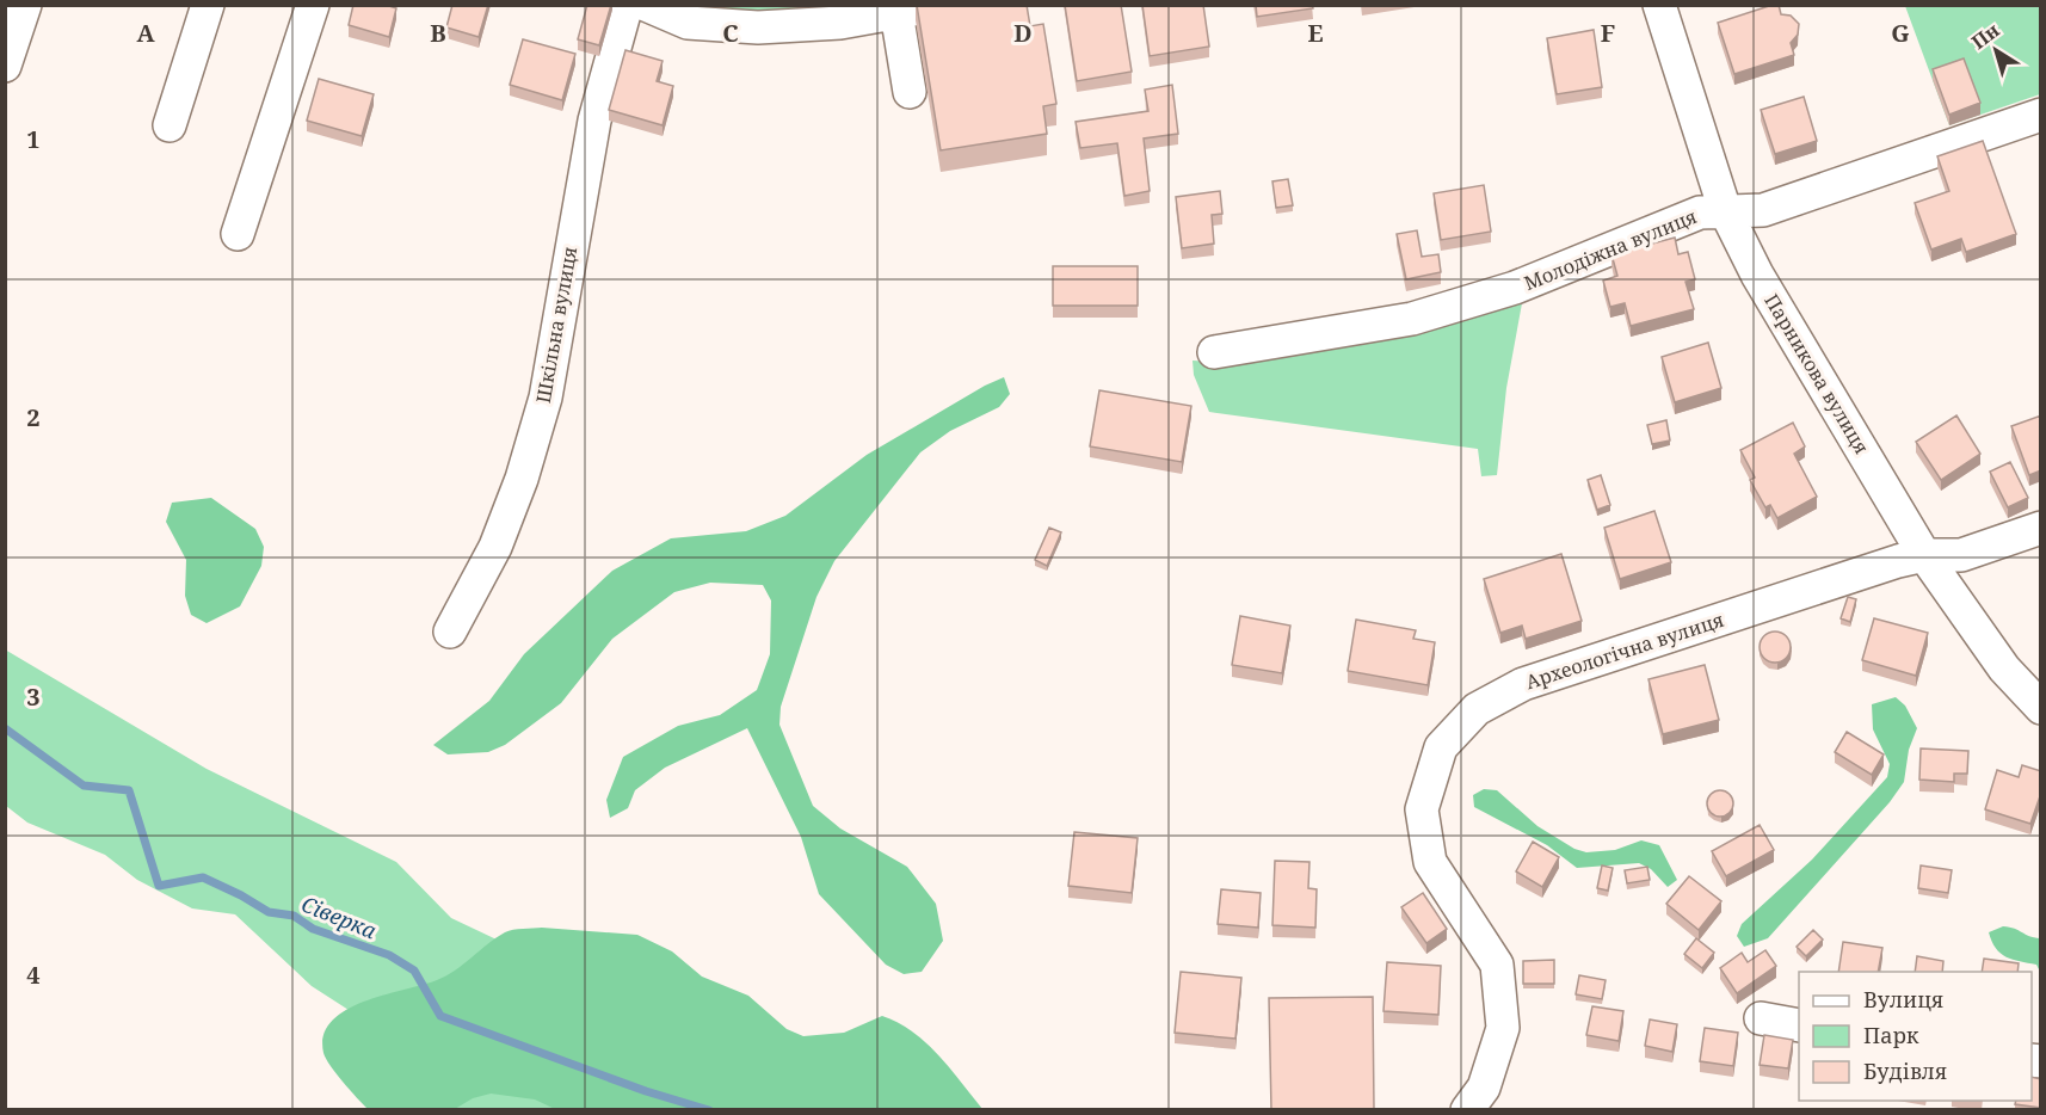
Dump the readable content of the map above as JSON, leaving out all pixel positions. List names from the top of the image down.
{
  "streets": {
    "street": [
      "Молодіжна вулиця",
      "Шкільна вулиця",
      "Парникова вулиця",
      "Археологічна вулиця"
    ]
  },
  "crossings": [
    ["Молодіжна вулиця", "Парникова вулиця"],
    ["Парникова вулиця", "Археологічна вулиця"]
  ],
  "water": ["Сіверка"],
  "legend": ["Вулиця", "Парк", "Будівля"],
  "north": "top left",
  "grid": {
    "columns": [
      "A",
      "B",
      "C",
      "D",
      "E",
      "F",
      "G"
    ],
    "rows": [
      "1",
      "2",
      "3",
      "4"
    ]
  }
}
